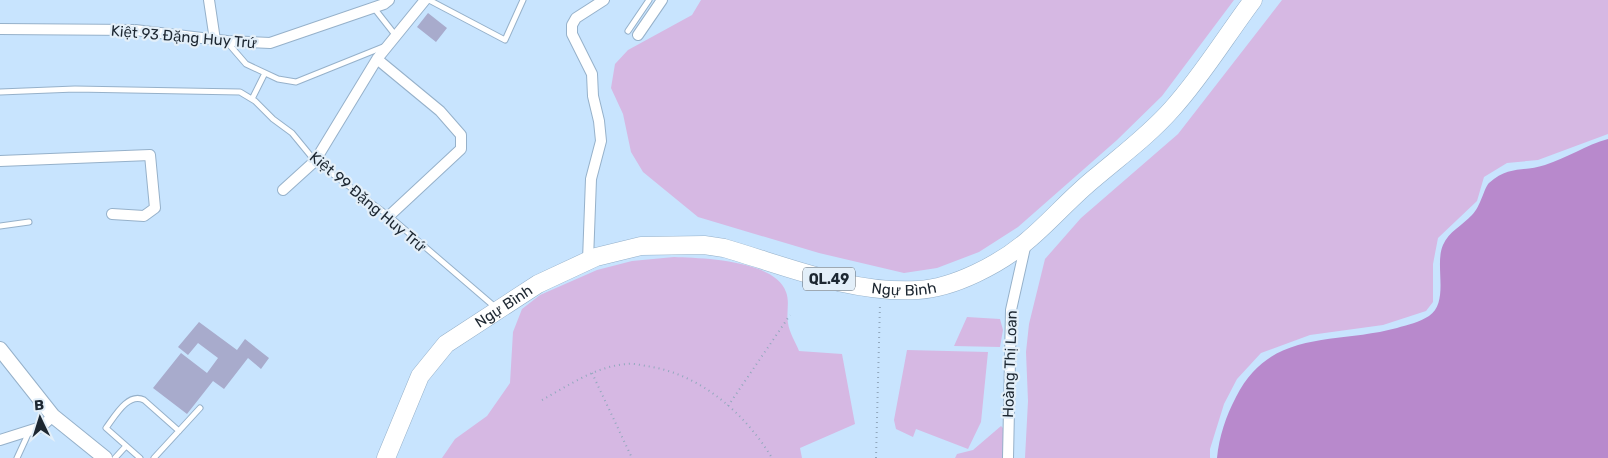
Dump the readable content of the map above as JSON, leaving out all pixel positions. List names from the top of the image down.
{
  "streets": {
    "highway": ["QL.49", "Ngự Bình"],
    "street": ["Kiệt 93 Đặng Huy Trứ", "Hoàng Thị Loan"],
    "lane": ["Kiệt 99 Đặng Huy Trứ"]
  },
  "crossings": [
    ["Kiệt 99 Đặng Huy Trứ", "Ngự Bình"],
    ["Ngự Bình", "Hoàng Thị Loan"]
  ],
  "north": "top"
}
